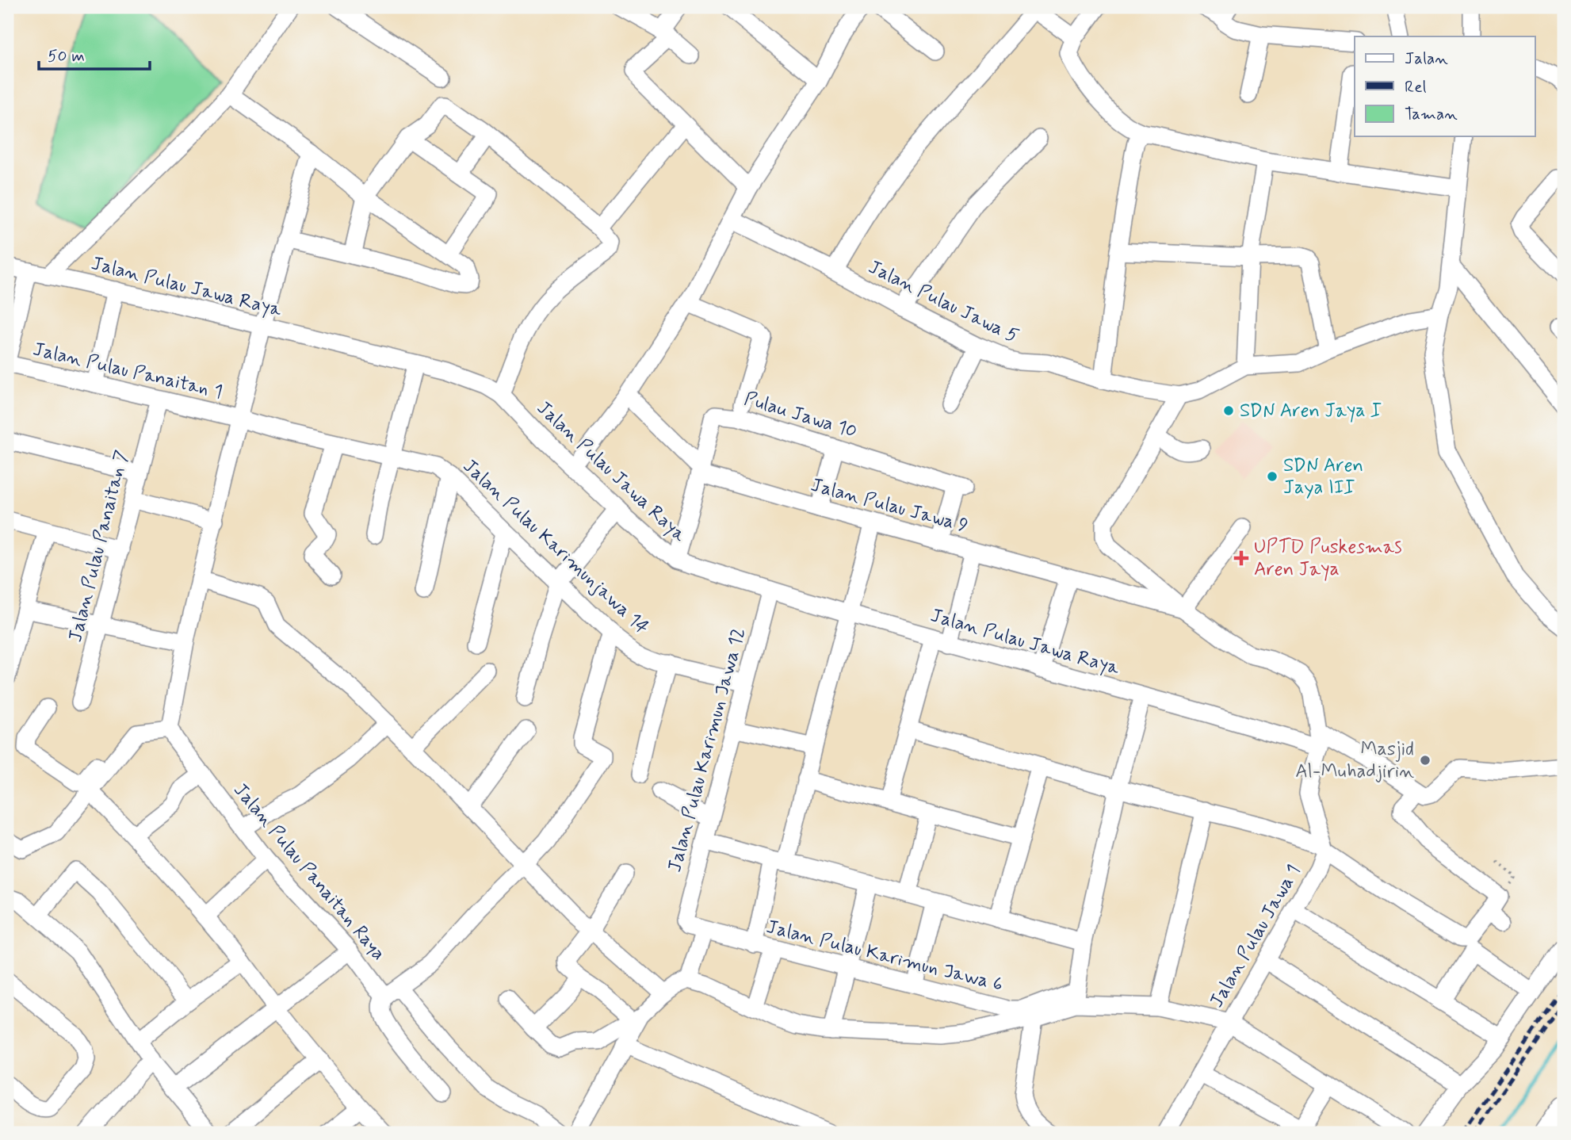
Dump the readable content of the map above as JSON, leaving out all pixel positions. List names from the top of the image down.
{
  "streets": {
    "street": [
      "Jalan Pulau Jawa Raya",
      "Jalan Pulau Jawa 5",
      "Jalan Pulau Panaitan 1",
      "Pulau Jawa 10",
      "Jalan Pulau Jawa 9",
      "Jalan Pulau Panaitan 7",
      "Jalan Pulau Karimunjawa 14",
      "Jalan Pulau Karimun Jawa 12",
      "Jalan Pulau Panaitan Raya",
      "Jalan Pulau Jawa 1",
      "Jalan Pulau Karimun Jawa 6"
    ]
  },
  "crossings": [
    ["Jalan Pulau Jawa Raya", "Pulau Jawa 10"],
    ["Jalan Pulau Jawa Raya", "Jalan Pulau Karimun Jawa 12"],
    ["Jalan Pulau Panaitan 1", "Jalan Pulau Panaitan 7"],
    ["Jalan Pulau Panaitan 1", "Jalan Pulau Karimunjawa 14"],
    ["Pulau Jawa 10", "Jalan Pulau Jawa 9"],
    ["Jalan Pulau Karimunjawa 14", "Jalan Pulau Karimun Jawa 12"],
    ["Jalan Pulau Karimun Jawa 12", "Jalan Pulau Karimun Jawa 6"]
  ],
  "places": {
    "other": ["SDN Aren Jaya I", "SDN Aren Jaya III", "Masjid Al-Muhadjirin"],
    "health": ["UPTD Puskesmas Aren Jaya"]
  },
  "legend": ["Jalan", "Rel", "Taman"],
  "scale_bar": "50 m"
}
